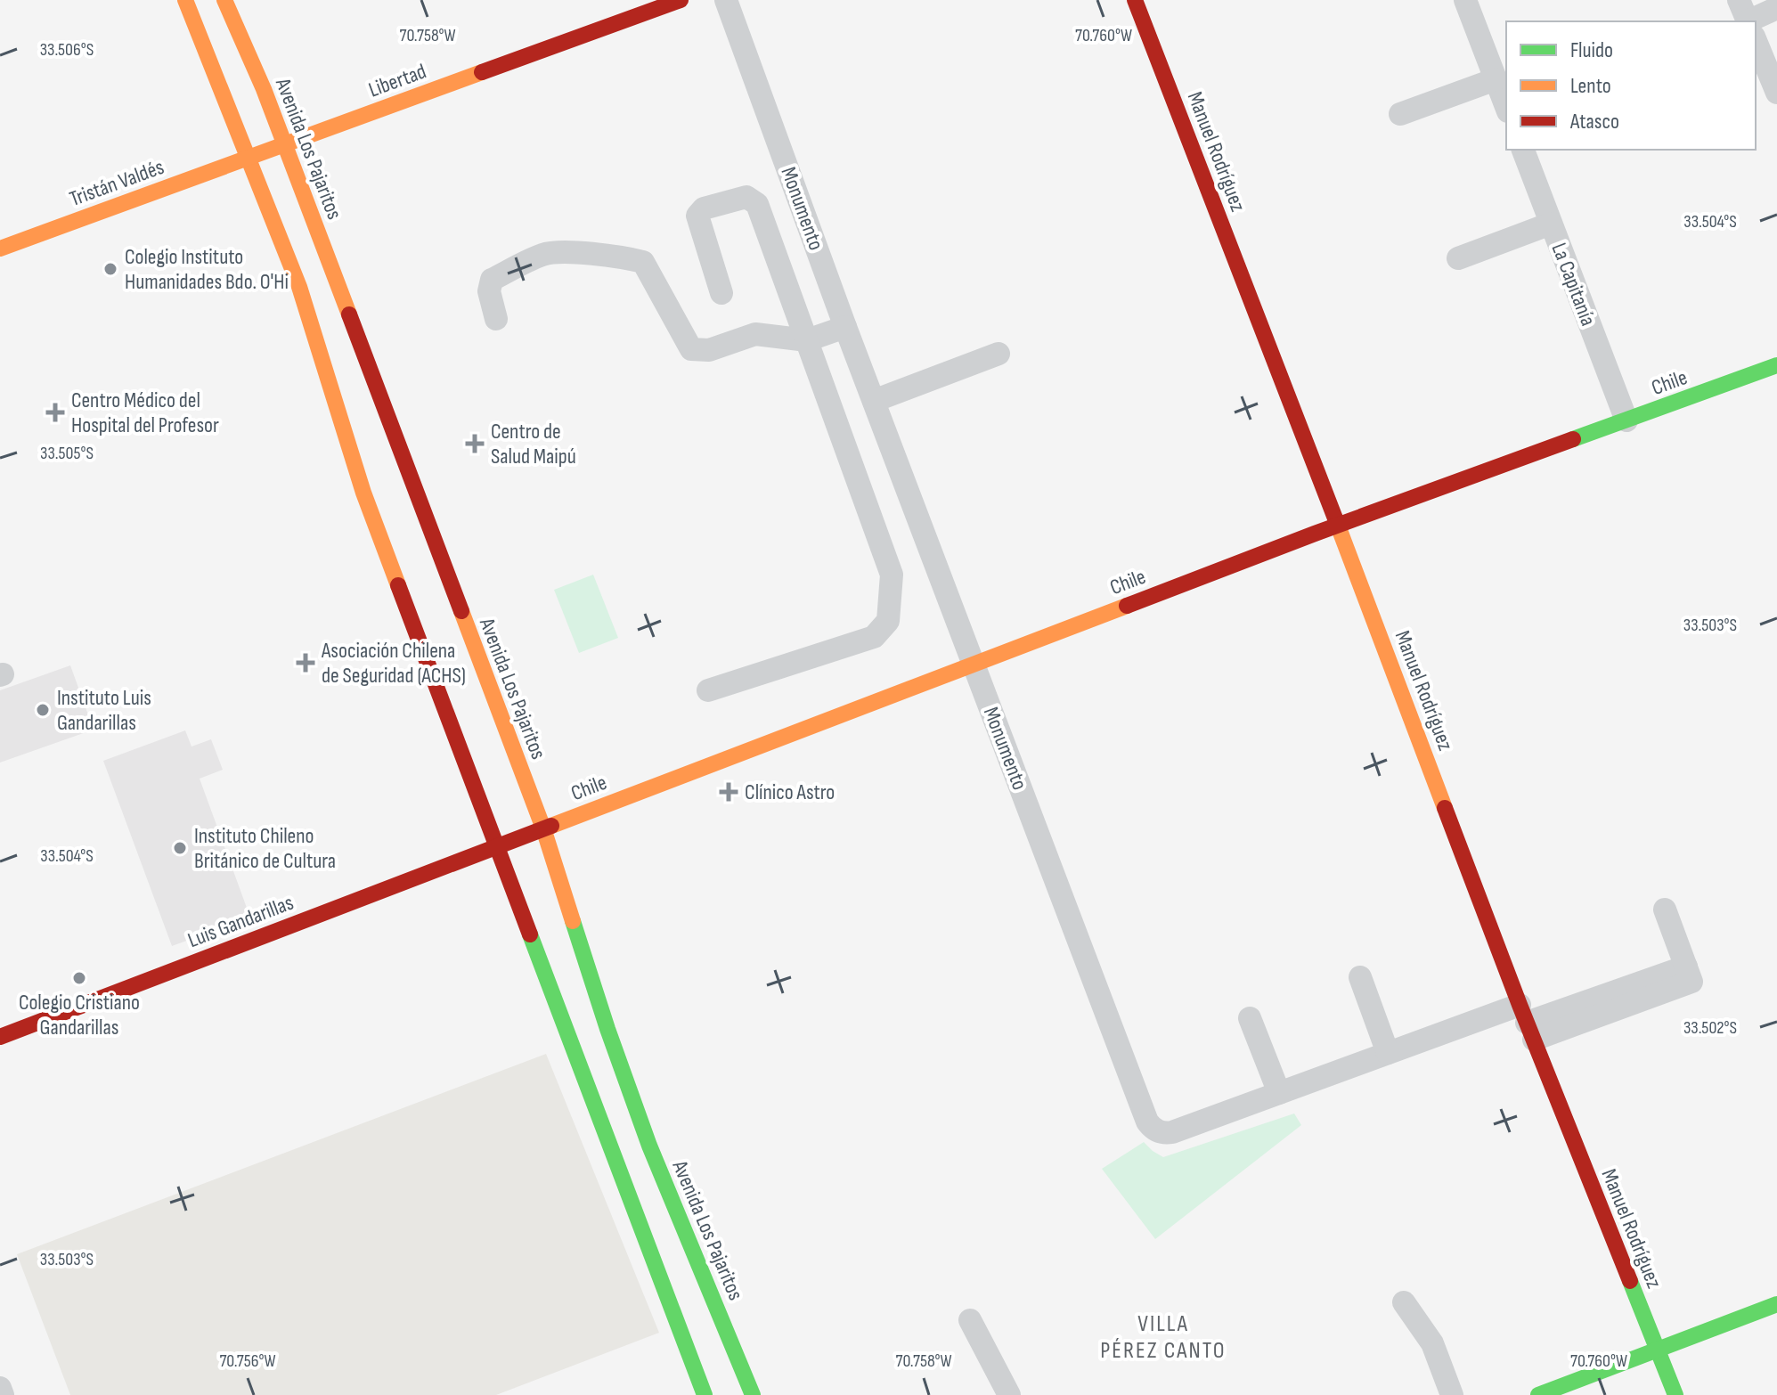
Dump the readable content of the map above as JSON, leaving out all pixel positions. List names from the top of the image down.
{
  "streets": {
    "street": [
      "Libertad",
      "Avenida Los Pajaritos",
      "Manuel Rodríguez",
      "Tristán Valdés",
      "Monumento",
      "La Capitanía",
      "Chile",
      "Luis Gandarillas"
    ]
  },
  "crossings": [
    ["Libertad", "Avenida Los Pajaritos"],
    ["Libertad", "Tristán Valdés"],
    ["Avenida Los Pajaritos", "Chile"],
    ["Manuel Rodríguez", "Monumento"],
    ["Manuel Rodríguez", "Chile"],
    ["Monumento", "Chile"],
    ["La Capitanía", "Chile"],
    ["Chile", "Luis Gandarillas"]
  ],
  "districts": ["VILLA PÉREZ CANTO"],
  "places": {
    "other": [
      "Colegio Instituto Humanidades Bdo. O'Hi",
      "Instituto Luis Gandarillas",
      "Instituto Chileno Británico de Cultura",
      "Colegio Cristiano Gandarillas"
    ],
    "health": [
      "Centro Médico del Hospital del Profesor",
      "Centro de Salud Maipú",
      "Asociación Chilena de Seguridad (ACHS)",
      "Clínico Astro"
    ]
  },
  "legend": ["Fluido", "Lento", "Atasco"],
  "coordinates": [
    "70.758°W",
    "70.760°W",
    "33.506°S",
    "33.504°S",
    "33.505°S",
    "33.503°S",
    "33.502°S",
    "70.756°W"
  ]
}
